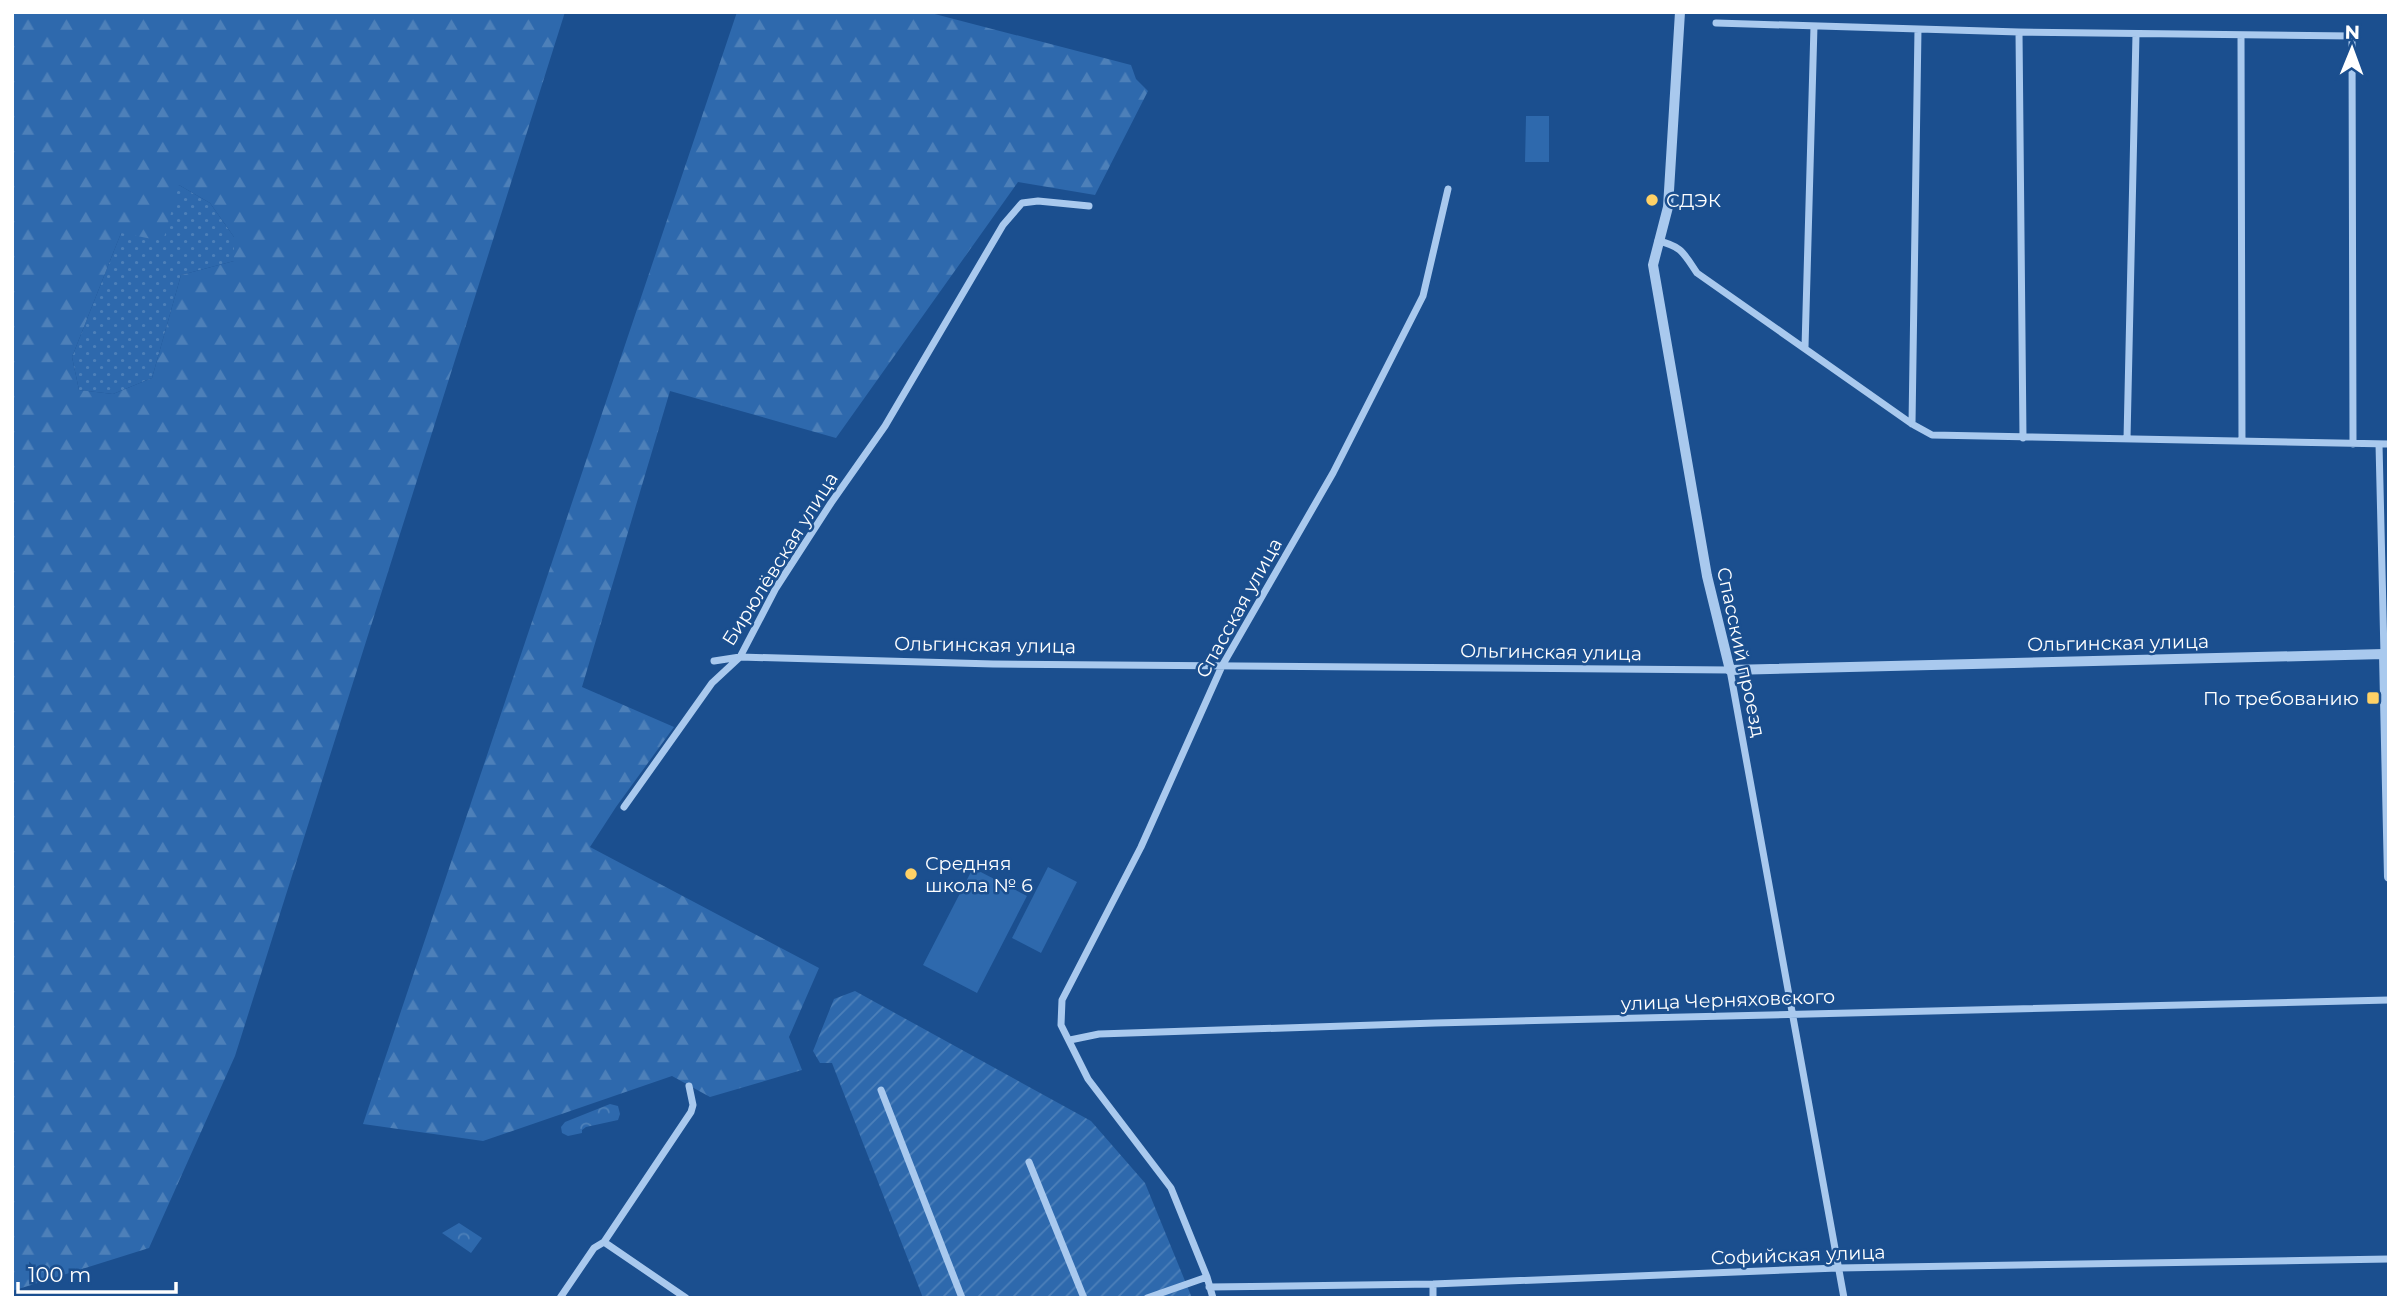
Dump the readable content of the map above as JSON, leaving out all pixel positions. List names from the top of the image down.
{
  "streets": {
    "street": [
      "Бирюлёвская улица",
      "Спасская улица",
      "Ольгинская улица",
      "Спасский проезд",
      "улица Черняховского",
      "Софийская улица"
    ]
  },
  "crossings": [
    ["Бирюлёвская улица", "Ольгинская улица"],
    ["Спасская улица", "Ольгинская улица"],
    ["Спасская улица", "улица Черняховского"],
    ["Спасская улица", "Софийская улица"],
    ["Ольгинская улица", "Спасский проезд"],
    ["Спасский проезд", "улица Черняховского"],
    ["Спасский проезд", "Софийская улица"]
  ],
  "places": {
    "other": ["СДЭК", "Средняя школа № 6"],
    "transit": ["По требованию"]
  },
  "scale_bar": "100 m",
  "north": "top"
}
